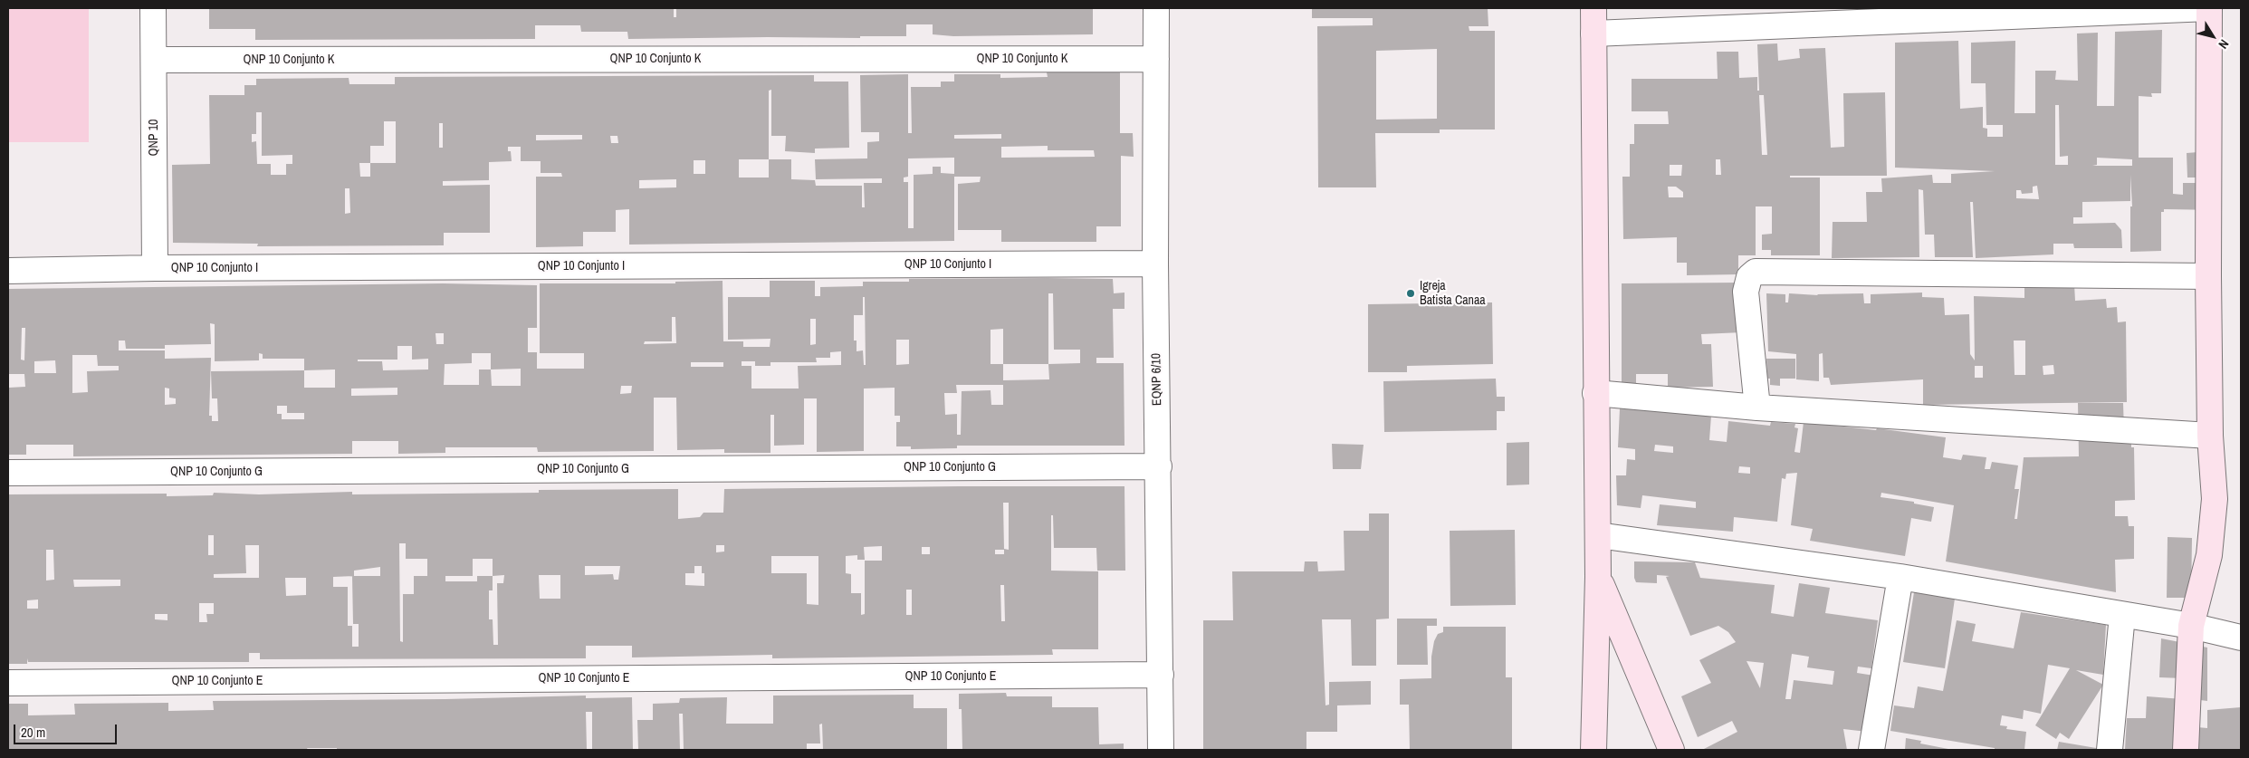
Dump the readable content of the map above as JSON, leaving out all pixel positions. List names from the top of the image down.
{
  "streets": {
    "street": [
      "QNP 10 Conjunto K",
      "QNP 10",
      "QNP 10 Conjunto I",
      "EQNP 6/10",
      "QNP 10 Conjunto G",
      "QNP 10 Conjunto E"
    ]
  },
  "crossings": [
    ["QNP 10 Conjunto K", "QNP 10"],
    ["QNP 10 Conjunto K", "EQNP 6/10"],
    ["QNP 10", "QNP 10 Conjunto I"],
    ["QNP 10 Conjunto I", "EQNP 6/10"],
    ["EQNP 6/10", "QNP 10 Conjunto G"],
    ["EQNP 6/10", "QNP 10 Conjunto E"]
  ],
  "places": ["Igreja Batista Canaa"],
  "scale_bar": "20 m",
  "north": "bottom right"
}
